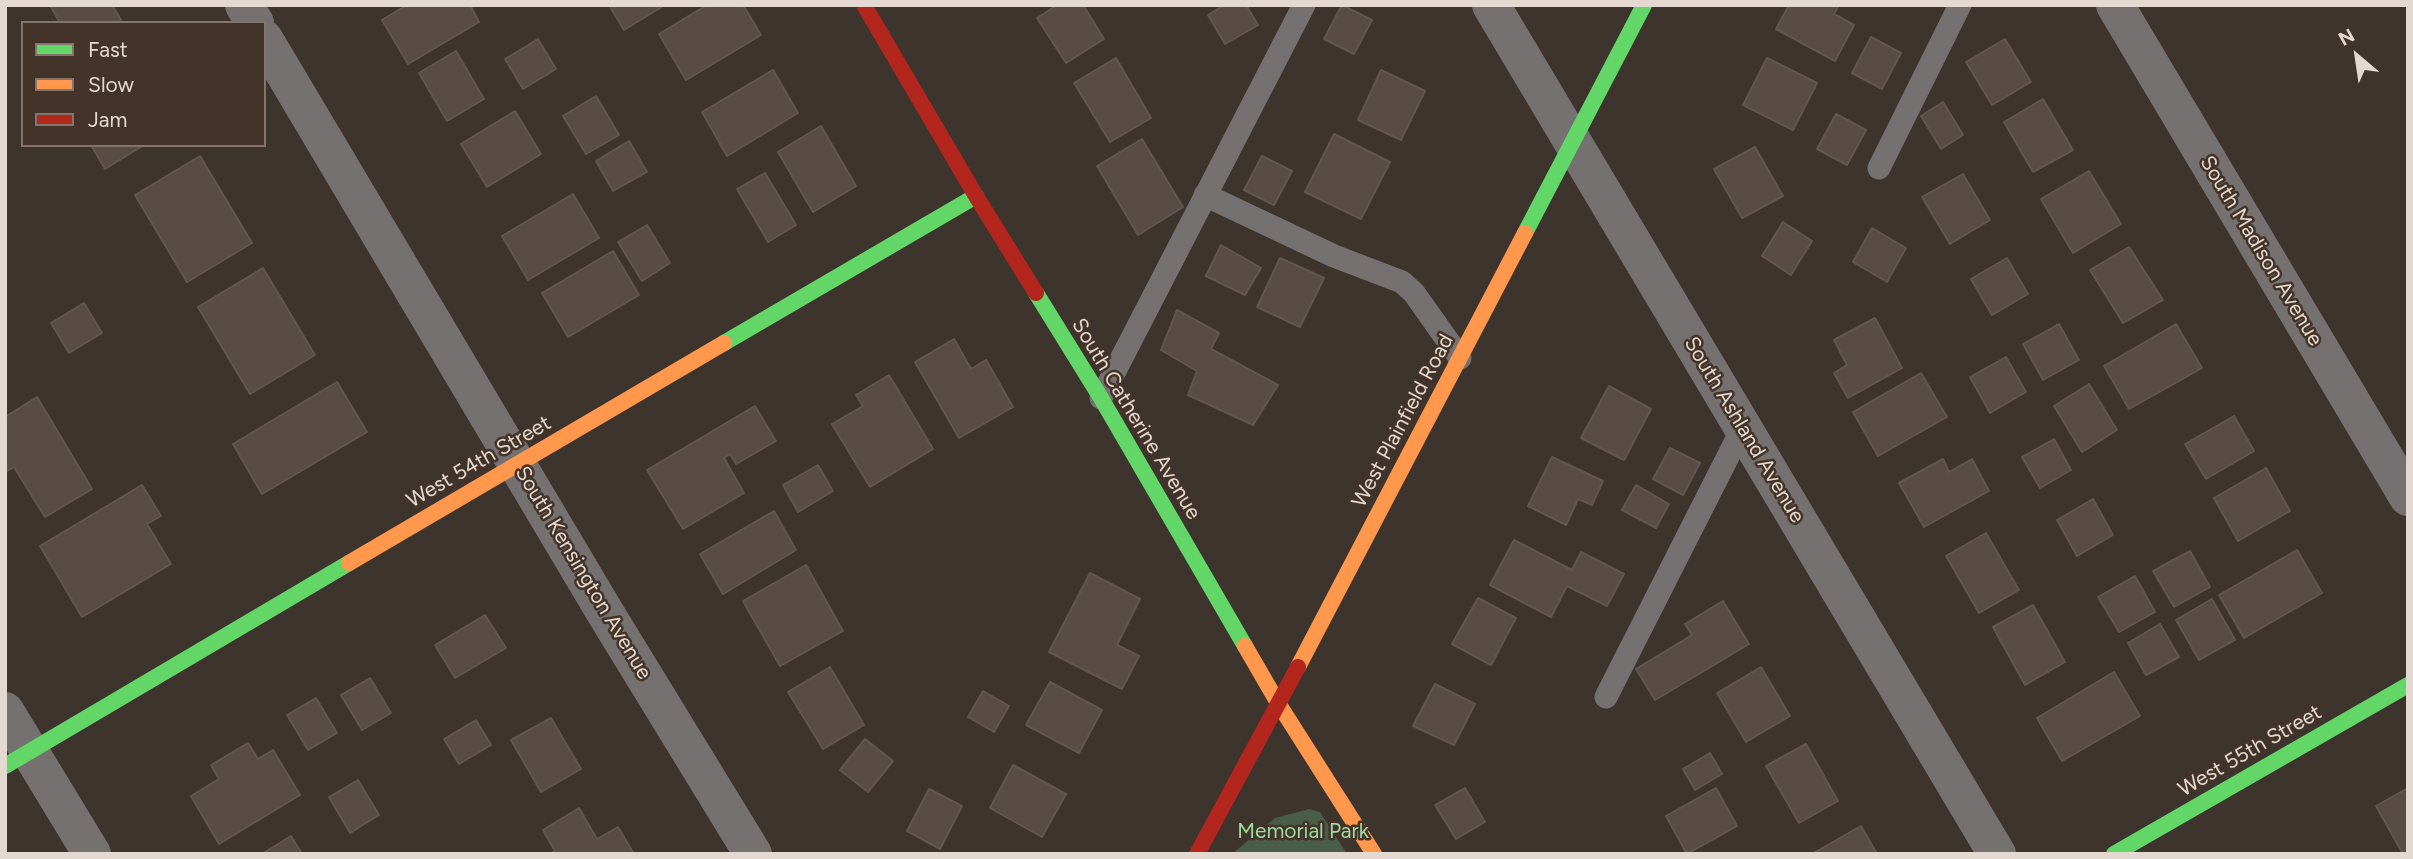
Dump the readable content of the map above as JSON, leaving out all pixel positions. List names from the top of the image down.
{
  "streets": {
    "street": [
      "South Madison Avenue",
      "South Catherine Avenue",
      "West Plainfield Road",
      "South Ashland Avenue",
      "West 54th Street",
      "South Kensington Avenue",
      "West 55th Street"
    ]
  },
  "crossings": [
    ["South Catherine Avenue", "West Plainfield Road"],
    ["South Catherine Avenue", "West 54th Street"],
    ["West Plainfield Road", "South Ashland Avenue"],
    ["West 54th Street", "South Kensington Avenue"]
  ],
  "parks": ["Memorial Park"],
  "legend": ["Fast", "Slow", "Jam"],
  "north": "top left"
}
